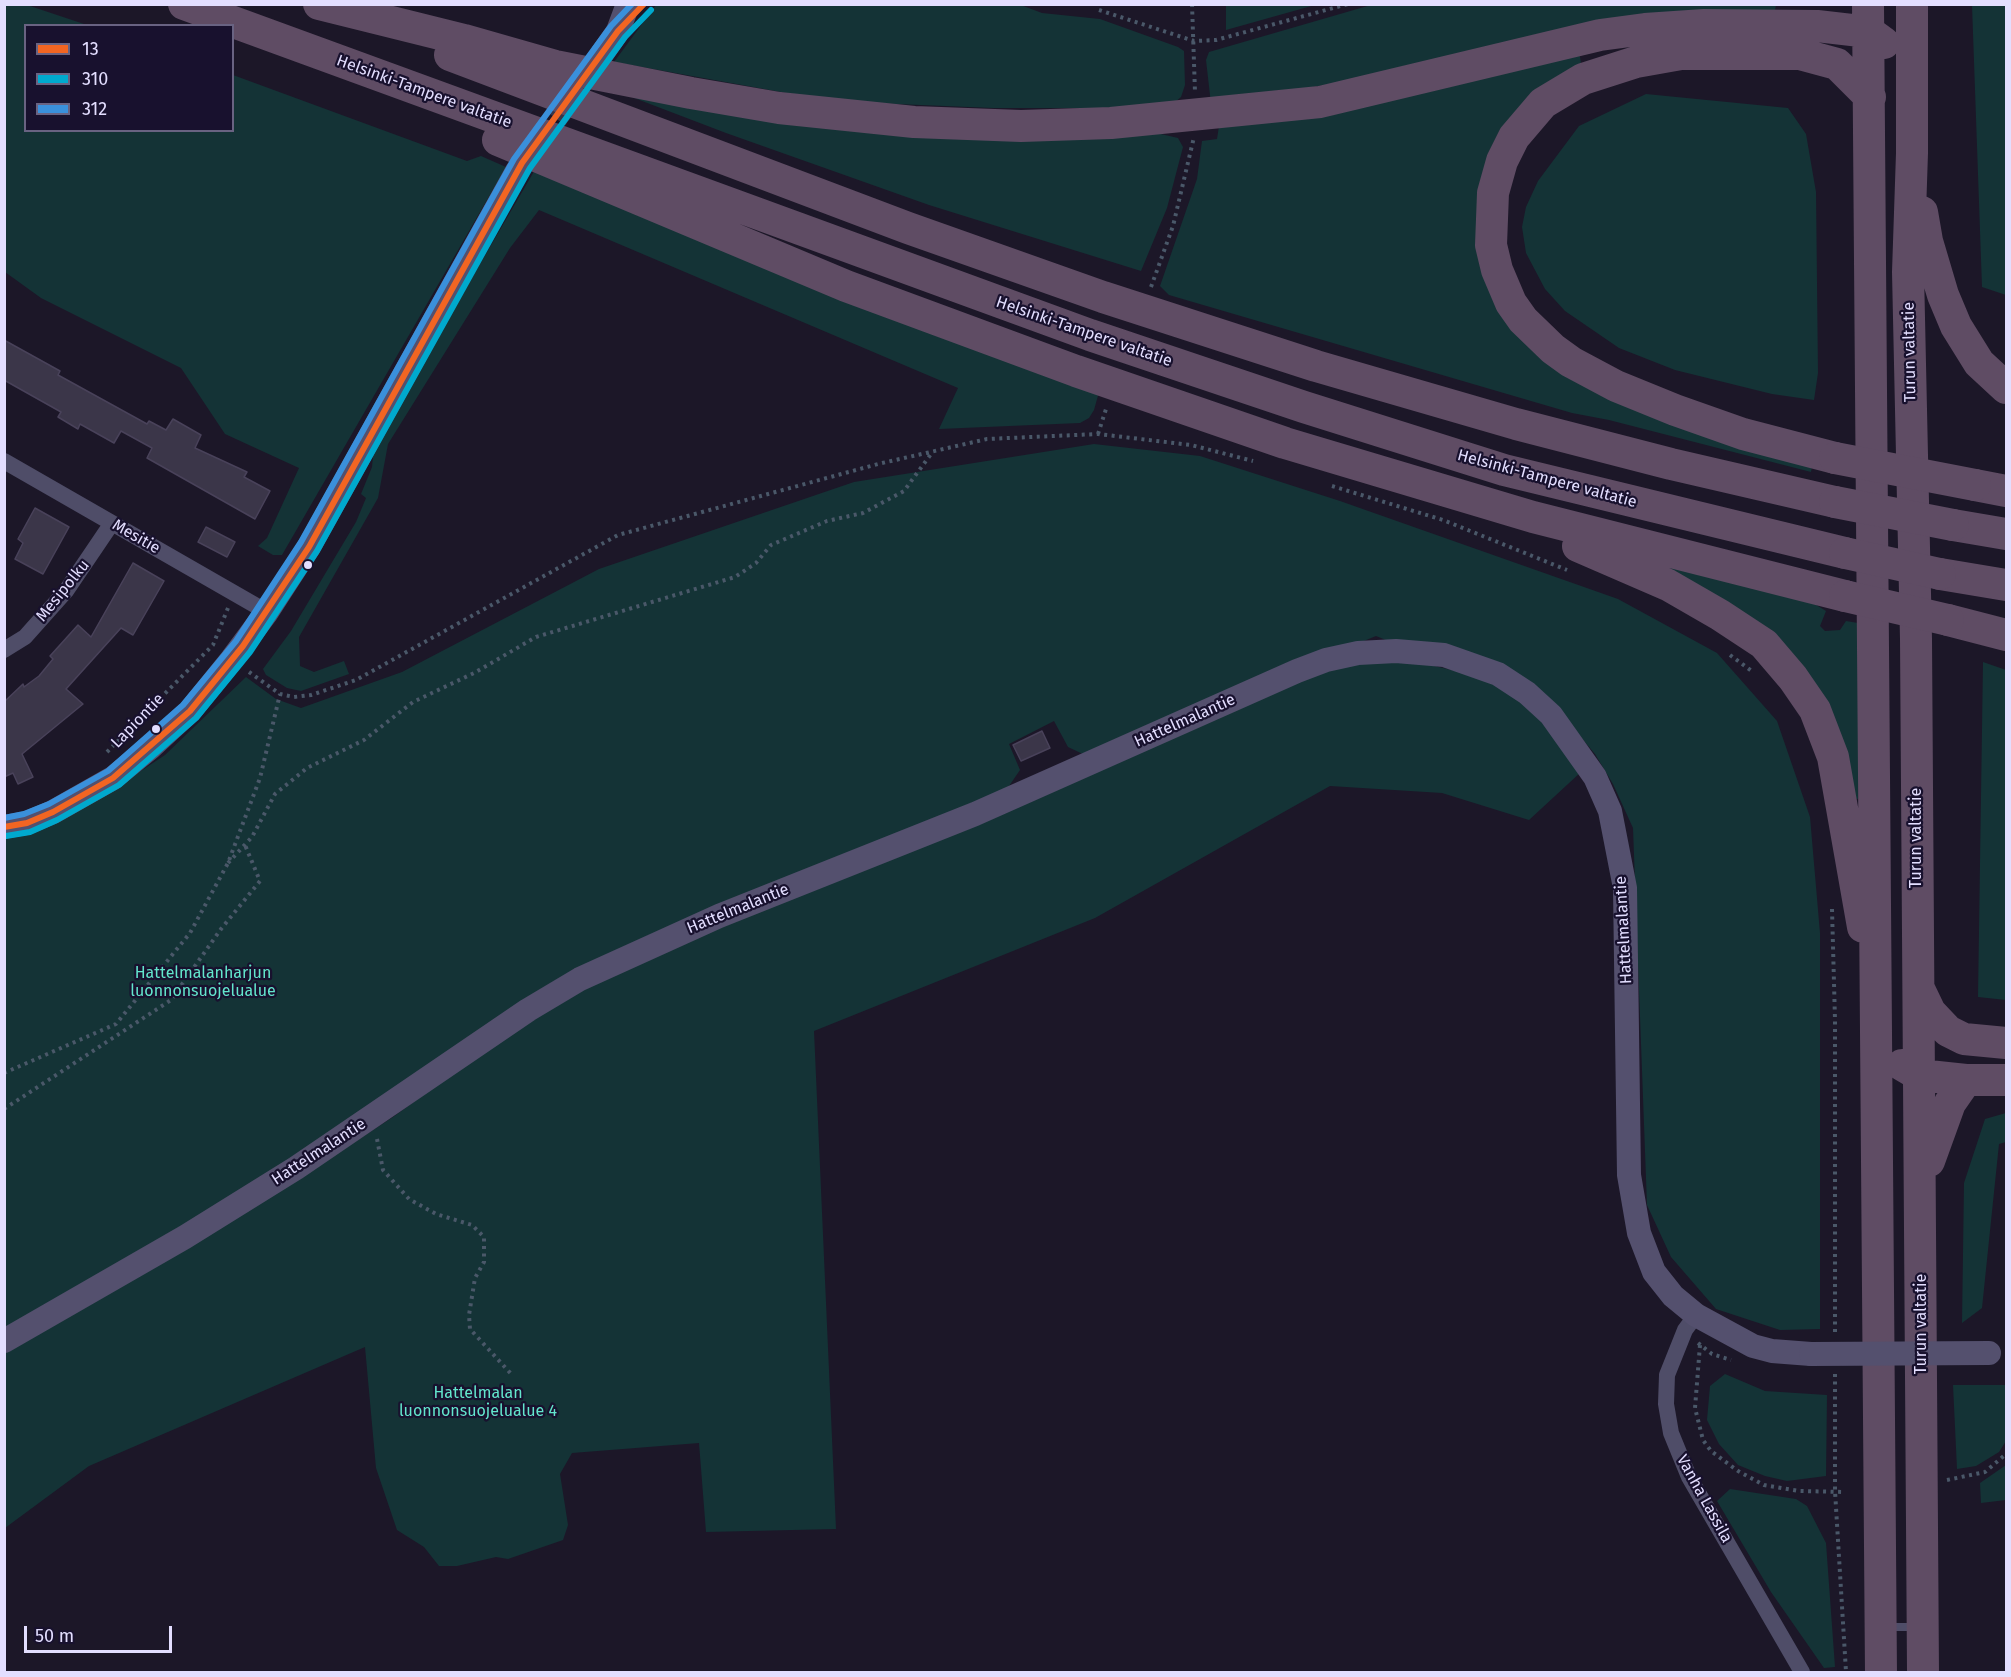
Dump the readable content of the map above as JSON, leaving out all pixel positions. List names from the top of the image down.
{
  "streets": {
    "highway": ["Helsinki-Tampere valtatie", "Turun valtatie"],
    "street": [
      "Mesitie",
      "Mesipolku",
      "Lapiontie",
      "Hattelmalantie",
      "Vanha Lassila"
    ]
  },
  "crossings": [
    ["Mesitie", "Mesipolku"],
    ["Mesitie", "Lapiontie"],
    ["Hattelmalantie", "Vanha Lassila"]
  ],
  "parks": ["Hattelmalanharjun luonnonsuojelualue", "Hattelmalan luonnonsuojelualue 4"],
  "lines": ["transit line 13", "transit line 312", "transit line 310"],
  "legend": ["13", "310", "312"],
  "scale_bar": "50 m"
}
